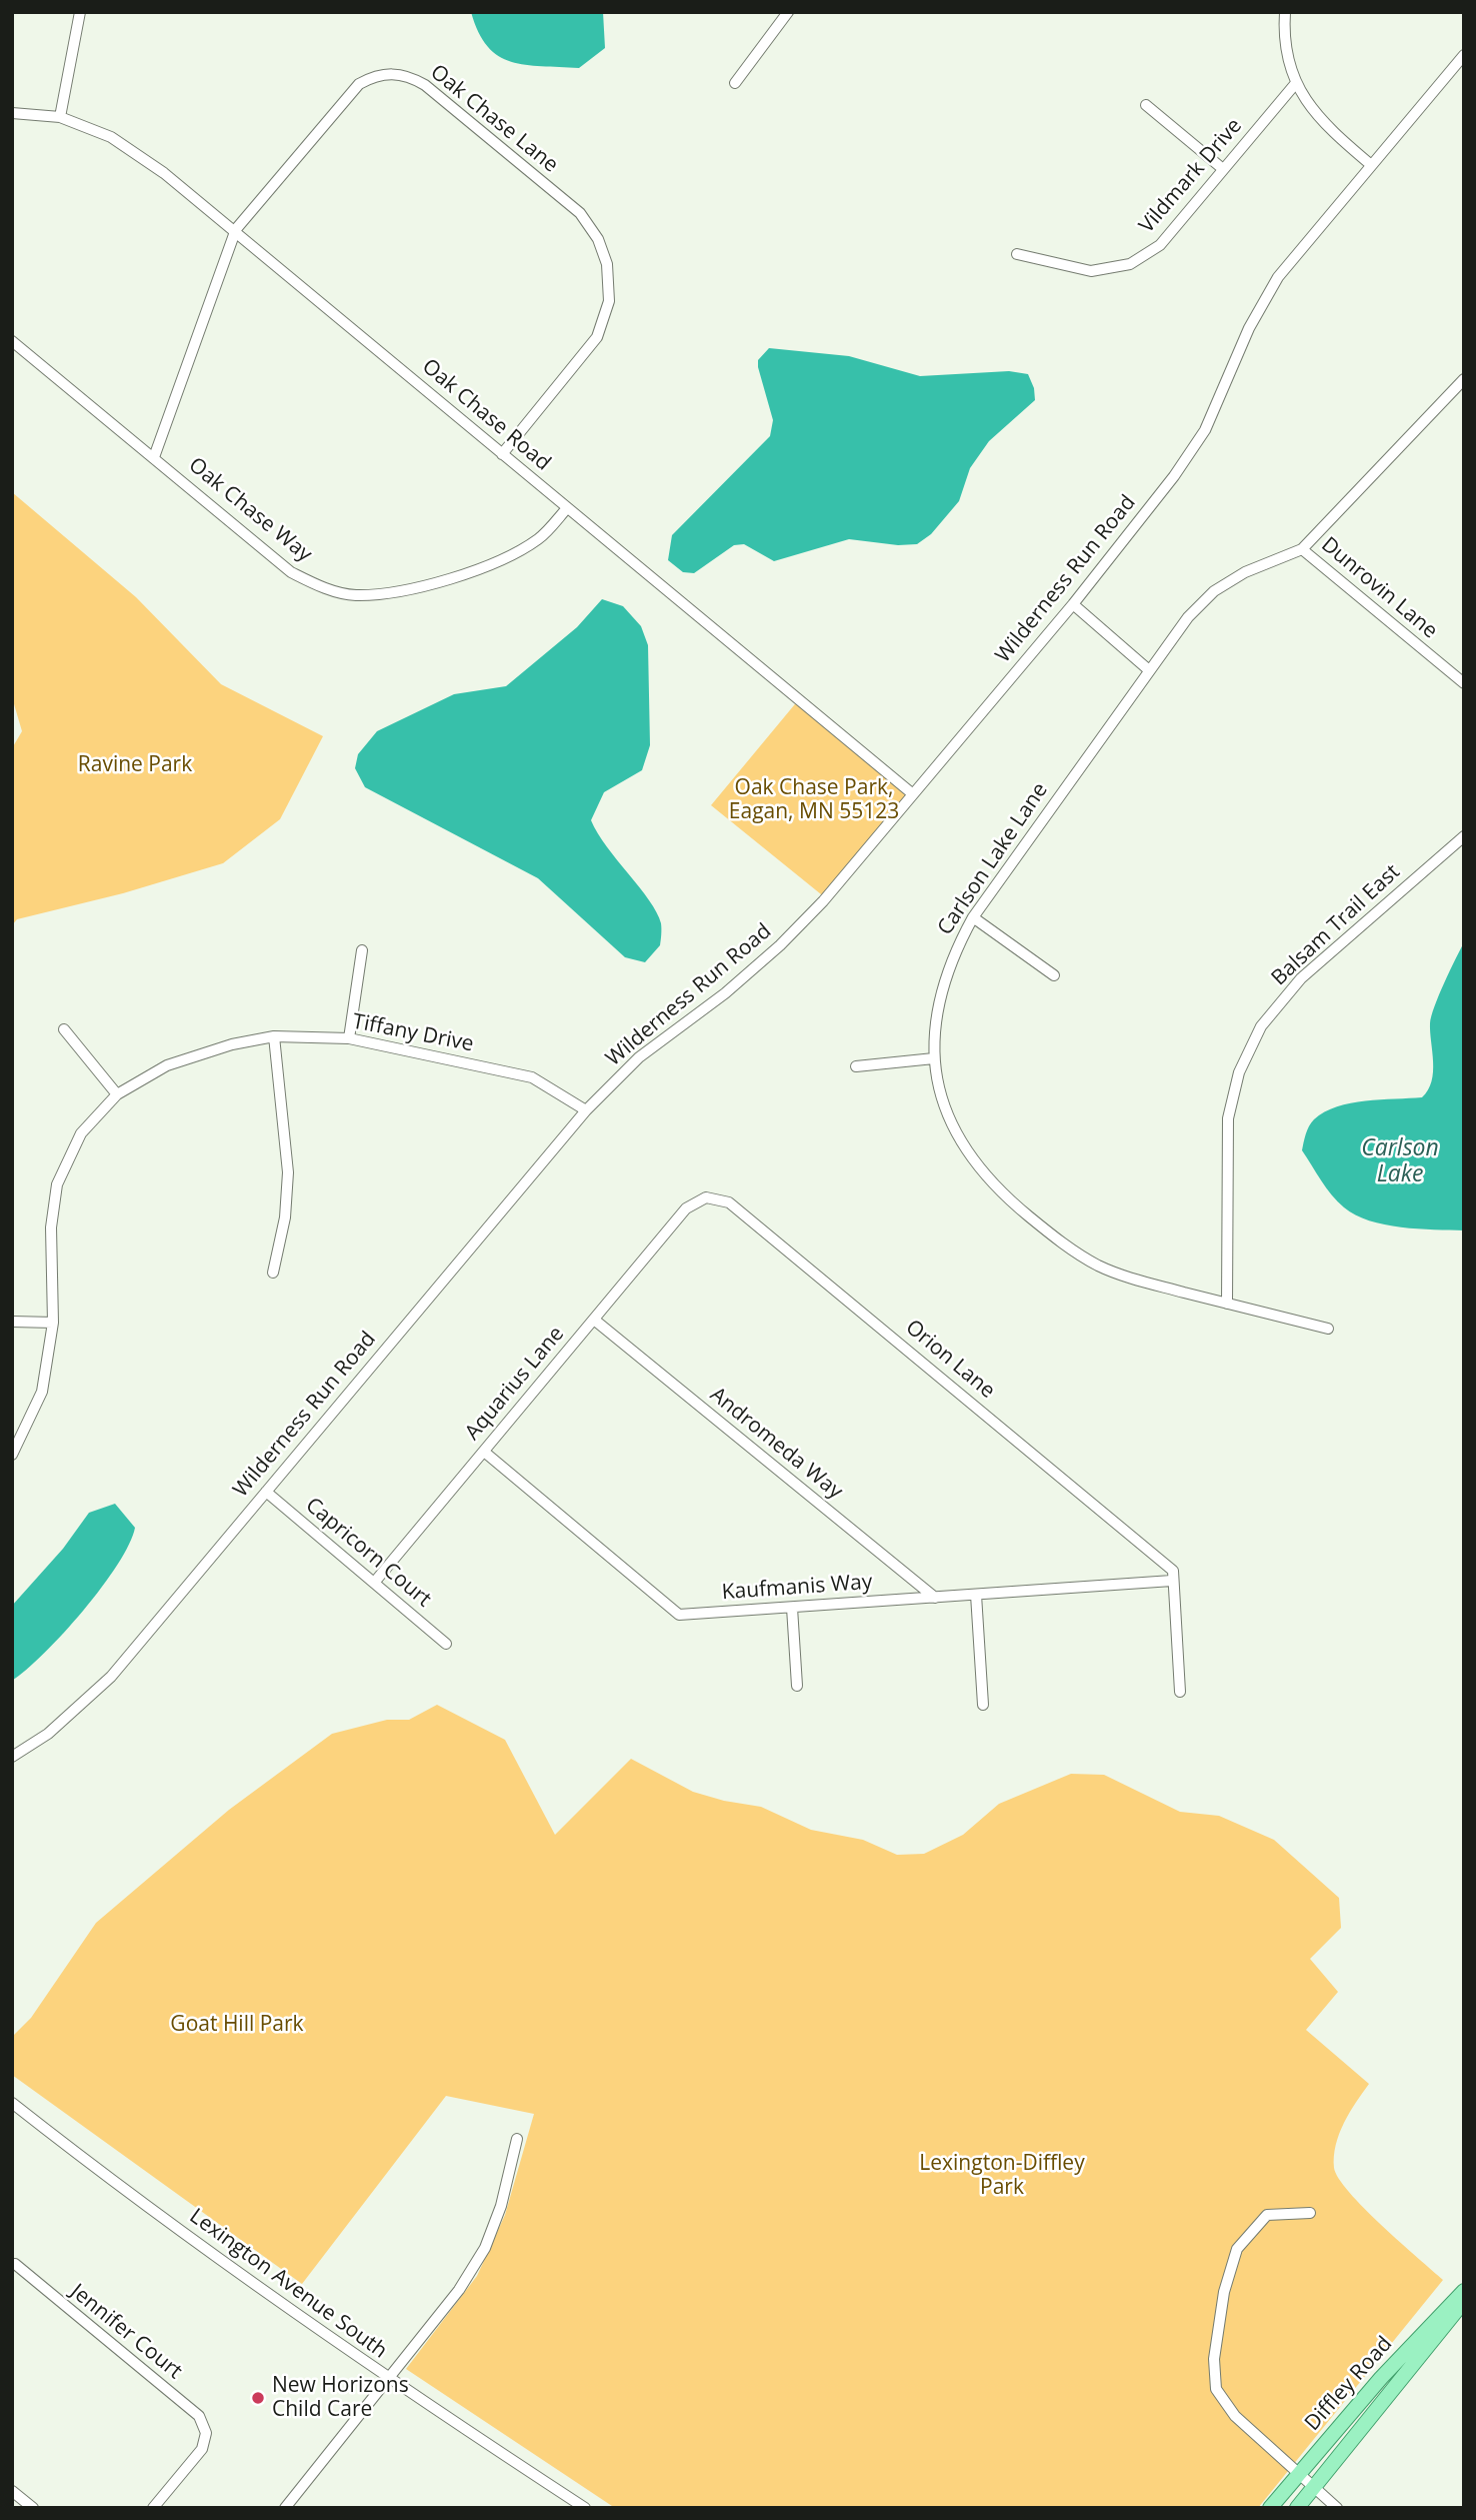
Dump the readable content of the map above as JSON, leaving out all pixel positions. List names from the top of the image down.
{
  "streets": {
    "main road": ["Diffley Road"],
    "street": [
      "Oak Chase Lane",
      "Vildmark Drive",
      "Oak Chase Road",
      "Oak Chase Way",
      "Wilderness Run Road",
      "Dunrovin Lane",
      "Carlson Lake Lane",
      "Balsam Trail East",
      "Tiffany Drive",
      "Orion Lane",
      "Aquarius Lane",
      "Andromeda Way",
      "Capricorn Court",
      "Kaufmanis Way",
      "Lexington Avenue South",
      "Jennifer Court"
    ]
  },
  "crossings": [
    ["Oak Chase Lane", "Oak Chase Road"],
    ["Oak Chase Lane", "Oak Chase Way"],
    ["Oak Chase Road", "Oak Chase Way"],
    ["Oak Chase Road", "Wilderness Run Road"],
    ["Wilderness Run Road", "Tiffany Drive"],
    ["Wilderness Run Road", "Capricorn Court"],
    ["Dunrovin Lane", "Carlson Lake Lane"],
    ["Carlson Lake Lane", "Balsam Trail East"],
    ["Orion Lane", "Aquarius Lane"],
    ["Orion Lane", "Kaufmanis Way"],
    ["Aquarius Lane", "Andromeda Way"],
    ["Aquarius Lane", "Capricorn Court"],
    ["Aquarius Lane", "Kaufmanis Way"],
    ["Andromeda Way", "Kaufmanis Way"]
  ],
  "water": ["Carlson Lake"],
  "parks": [
    "Ravine Park",
    "Oak Chase Park, Eagan, MN 55123",
    "Goat Hill Park",
    "Lexington-Diffley Park"
  ],
  "places": ["New Horizons Child Care"]
}
